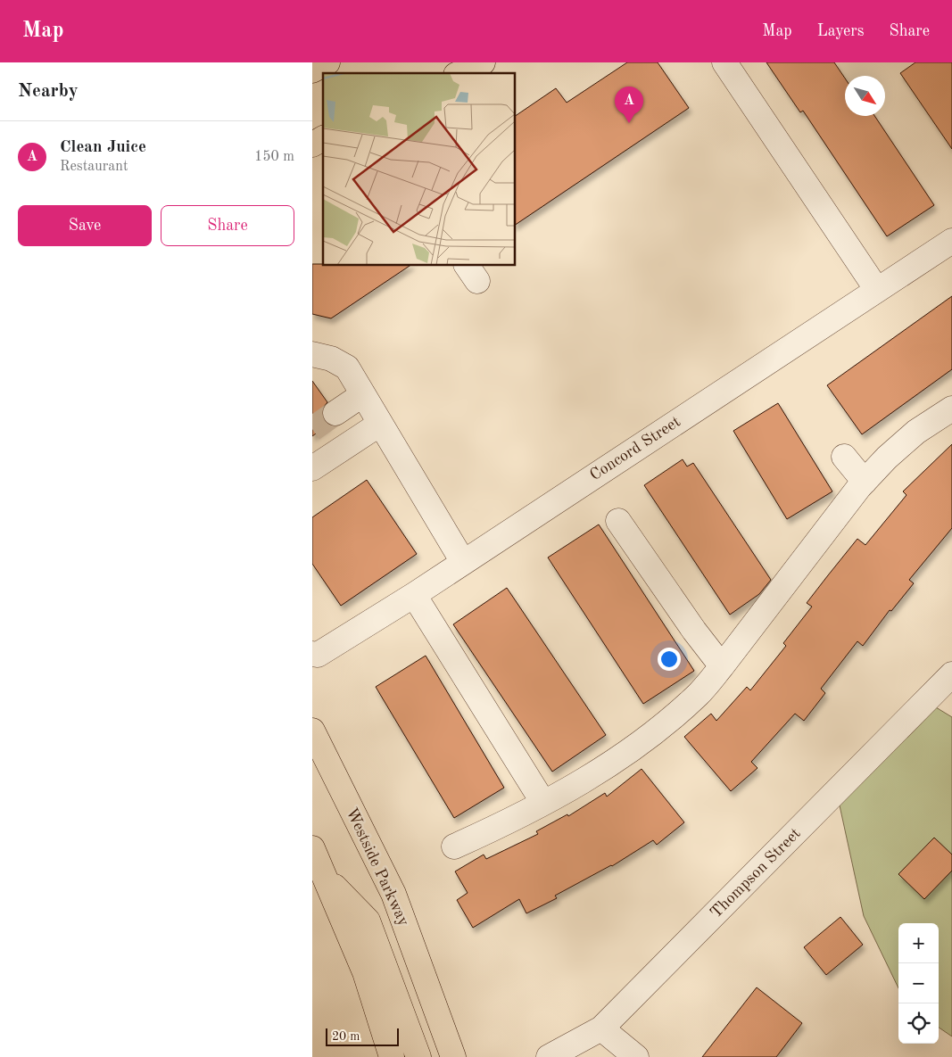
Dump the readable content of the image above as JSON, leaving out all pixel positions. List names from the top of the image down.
{
  "streets": {
    "main road": ["Westside Parkway"],
    "street": ["Concord Street", "Thompson Street"]
  },
  "scale_bar": "20 m",
  "north": "bottom right",
  "page": {
    "header": "Map",
    "nav": ["Map", "Layers", "Share"],
    "heading": "Nearby",
    "pins": "A",
    "list": [
      {
        "mark": "A",
        "name": "Clean Juice",
        "note": "Restaurant",
        "value": "150 m"
      }
    ],
    "buttons": ["Save", "Share"],
    "map_buttons": ["+", "−"],
    "scale": "20 m"
  }
}
